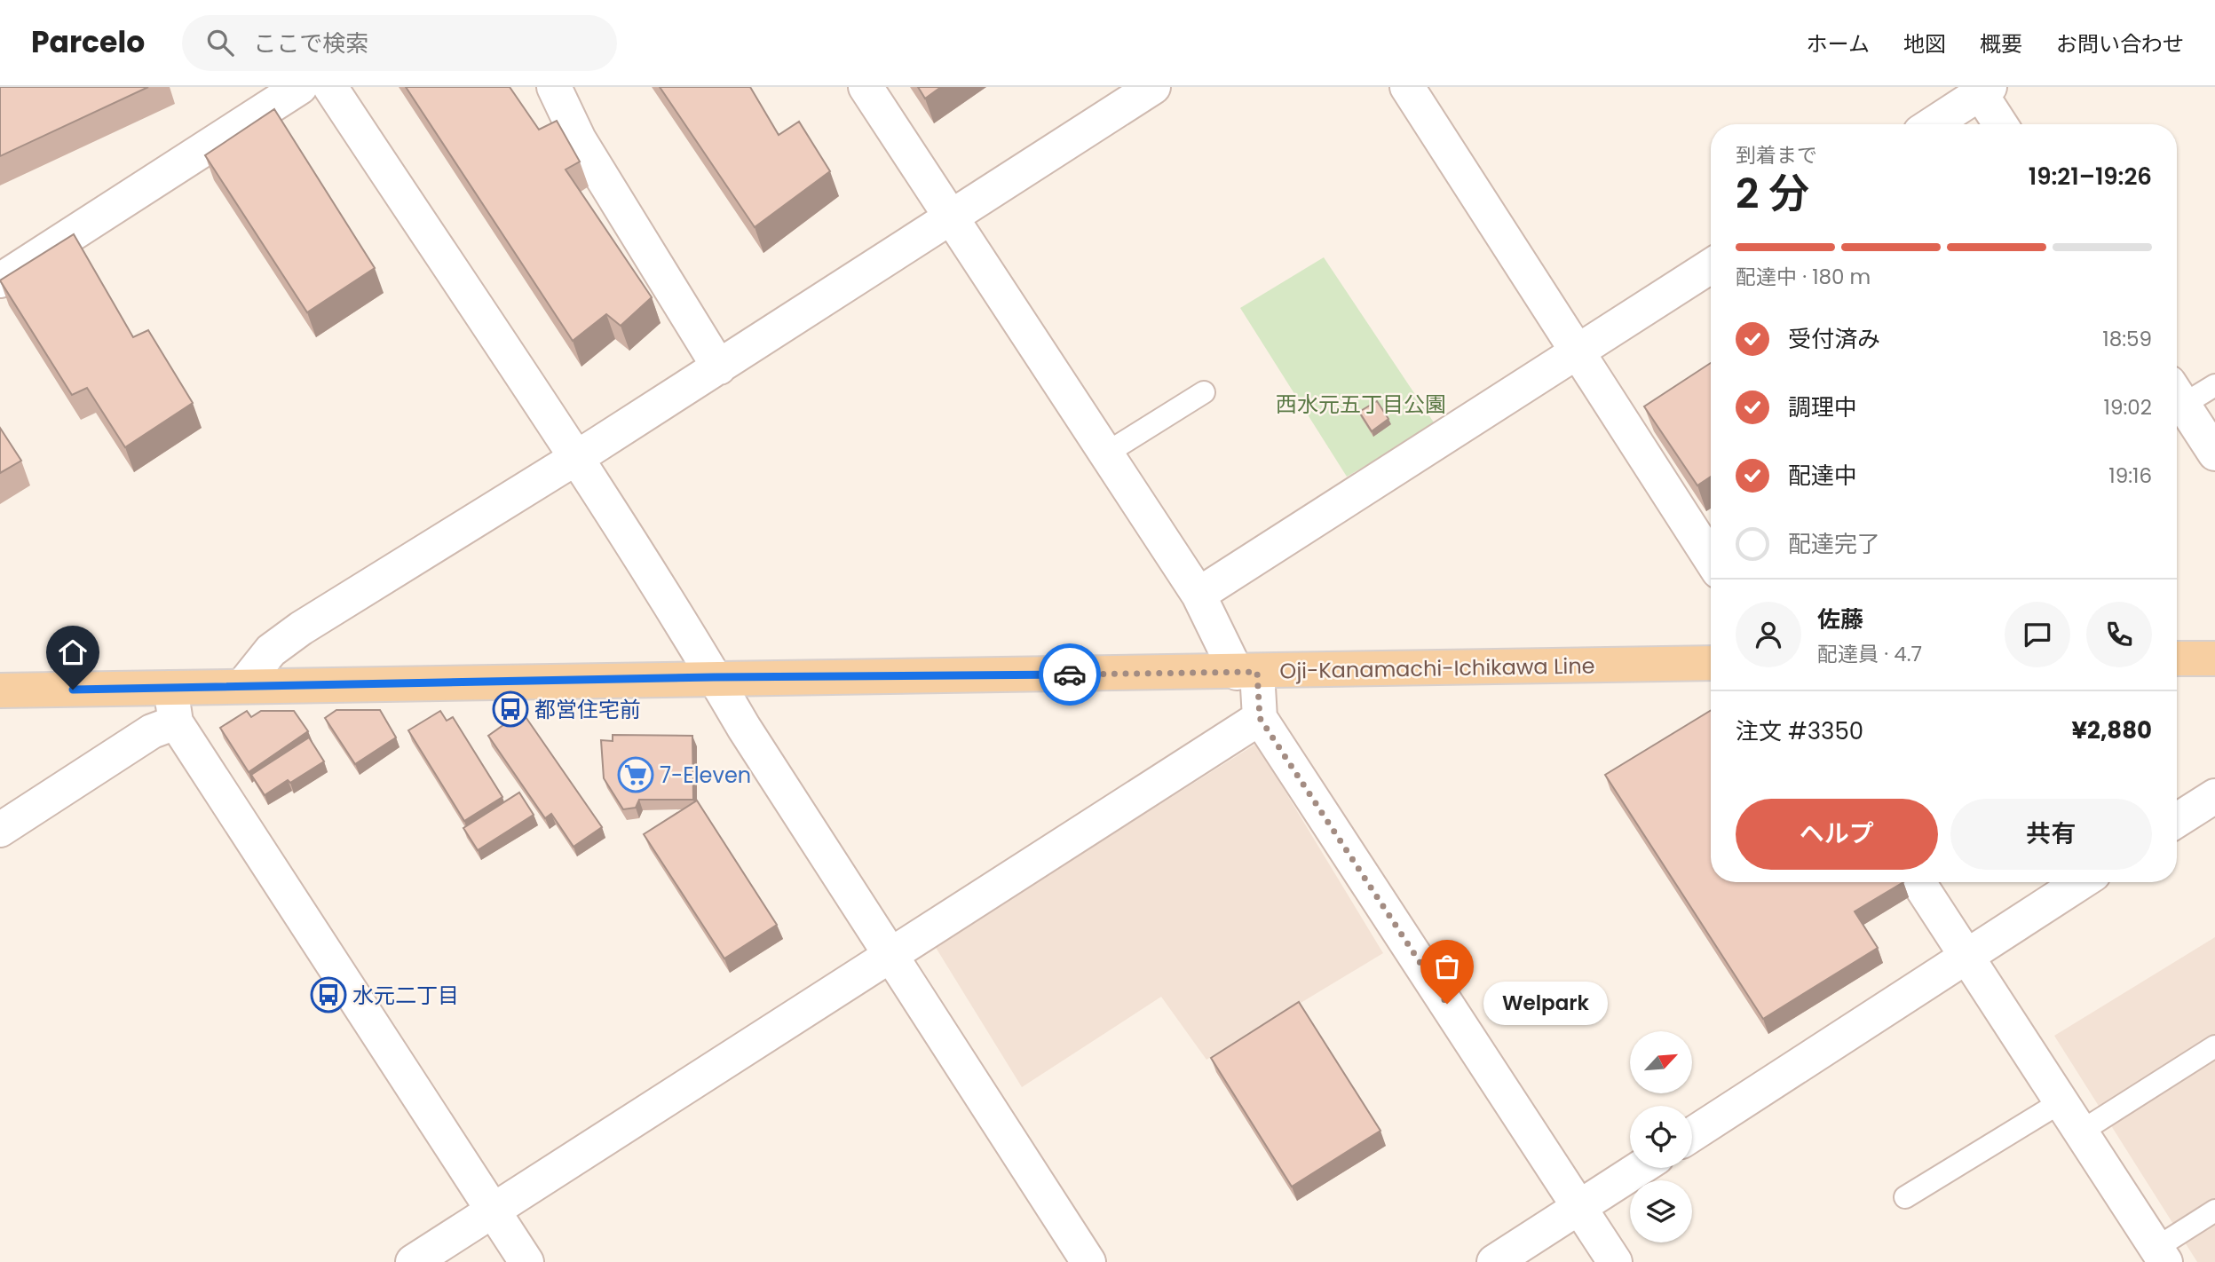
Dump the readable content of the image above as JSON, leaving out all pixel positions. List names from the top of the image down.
{
  "streets": {
    "main road": ["Oji-Kanamachi-Ichikawa Line"]
  },
  "parks": ["西水元五丁目公園"],
  "places": {
    "bus stop": ["都営住宅前", "水元二丁目"],
    "supermarket": ["7-Eleven"],
    "other": ["Welpark"]
  },
  "north": "top right",
  "page": {
    "header": "Parcelo",
    "search": "ここで検索",
    "nav": [
      "ホーム",
      "地図",
      "概要",
      "お問い合わせ"
    ],
    "heading": ["2 分", "到着まで", "19:21–19:26"],
    "panel": [
      "佐藤",
      "配達員 · 4.7",
      "注文 #3350",
      "¥2,880"
    ],
    "bar": "配達中 · 180 m",
    "list": [
      ["受付済み", "18:59"],
      ["調理中", "19:02"],
      ["配達中", "19:16"],
      "配達完了"
    ],
    "buttons": ["ヘルプ", "共有"],
    "bubble": "Welpark"
  }
}
